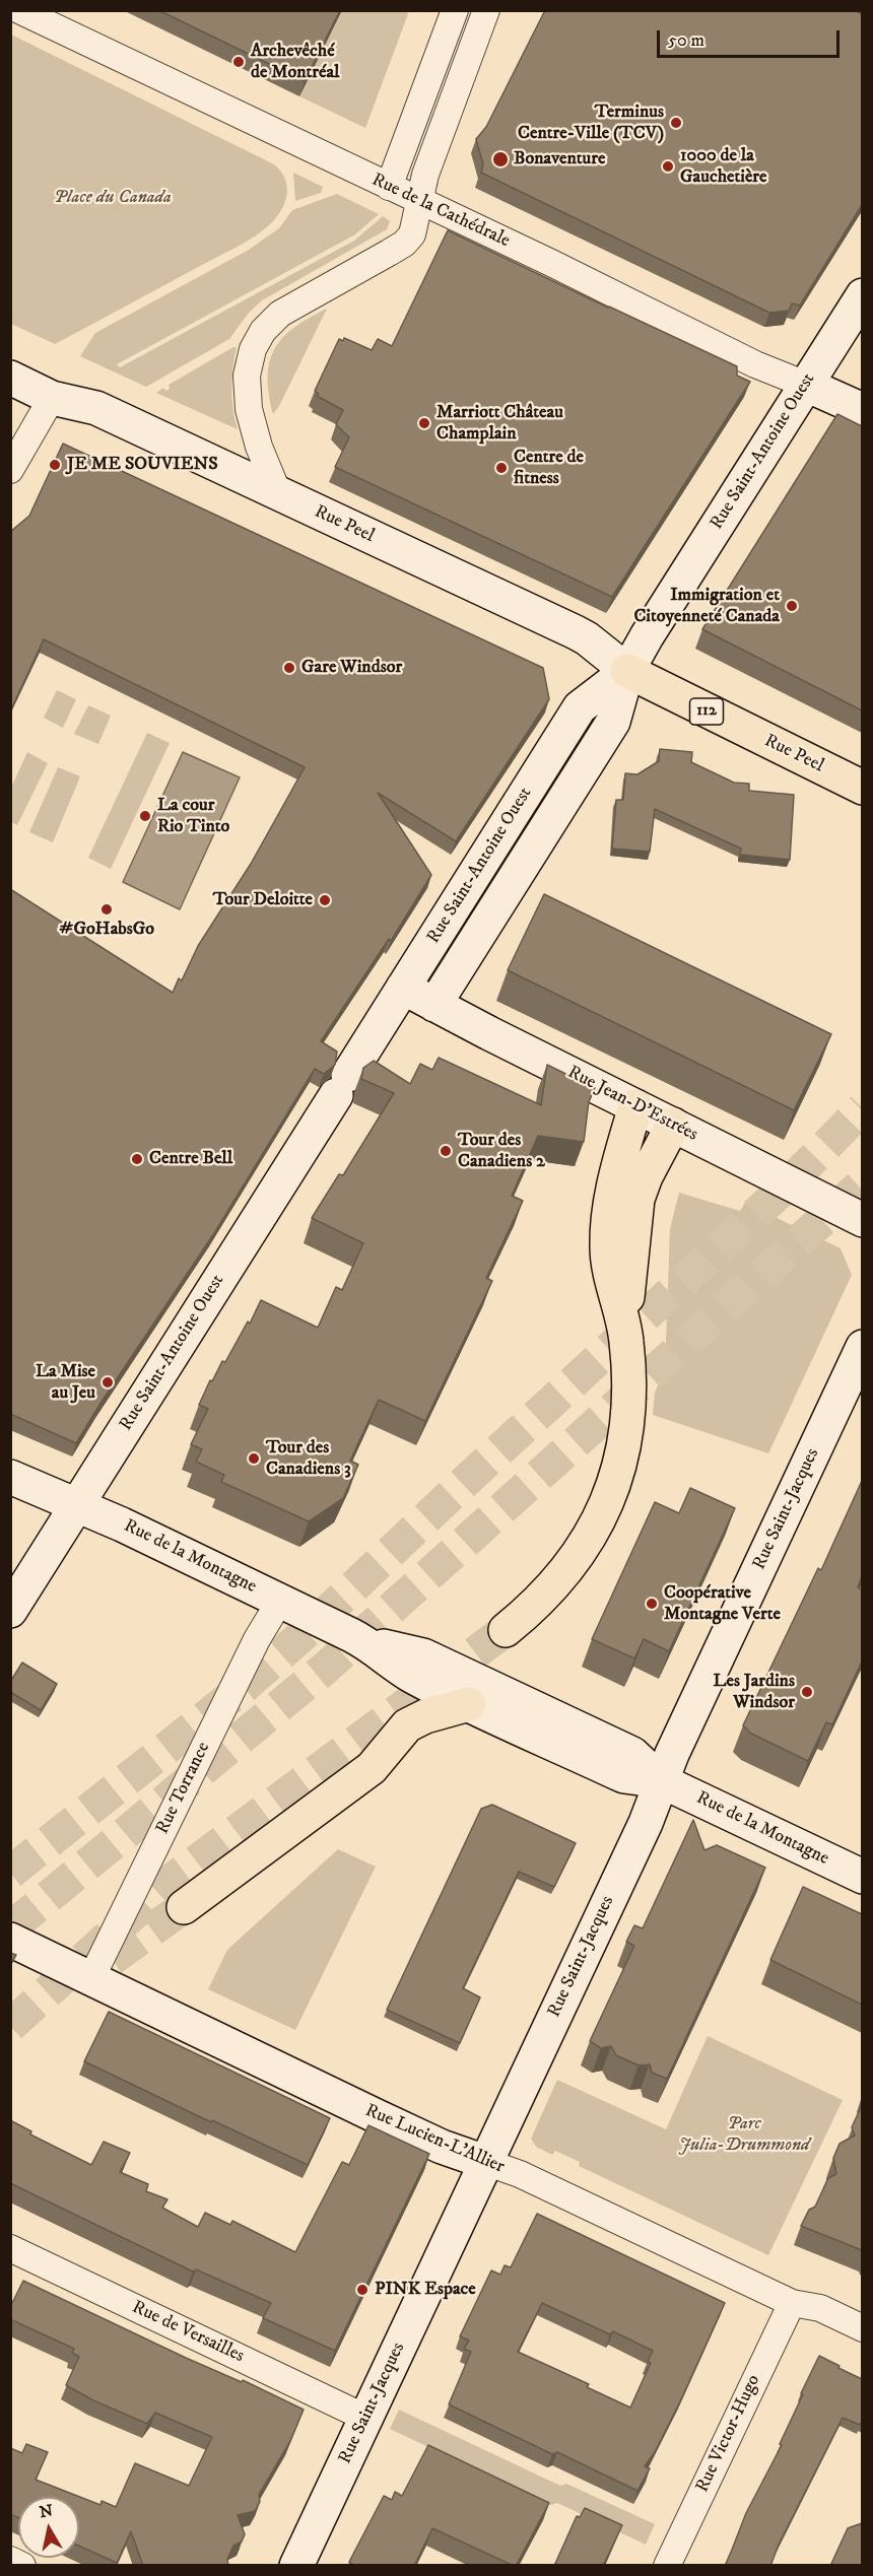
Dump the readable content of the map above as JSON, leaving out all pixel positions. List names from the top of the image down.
{
  "streets": {
    "main road": [
      "Rue de la Cathédrale",
      "Rue Saint-Antoine Ouest",
      "Rue Peel",
      "112",
      "Rue Jean-D'Estrées",
      "Rue Saint-Jacques",
      "Rue de la Montagne",
      "Rue Lucien-L'Allier"
    ],
    "street": ["Rue Torrance", "Rue de Versailles", "Rue Victor-Hugo"]
  },
  "crossings": [
    ["Rue de la Cathédrale", "Rue Saint-Antoine Ouest"],
    ["Rue Saint-Antoine Ouest", "Rue Peel"],
    ["Rue Saint-Antoine Ouest", "Rue Jean-D'Estrées"],
    ["Rue Saint-Antoine Ouest", "Rue de la Montagne"],
    ["Rue Saint-Jacques", "Rue de la Montagne"],
    ["Rue Saint-Jacques", "Rue Lucien-L'Allier"],
    ["Rue Saint-Jacques", "Rue de Versailles"],
    ["Rue de la Montagne", "Rue Torrance"],
    ["Rue Torrance", "Rue Lucien-L'Allier"],
    ["Rue Lucien-L'Allier", "Rue Victor-Hugo"]
  ],
  "parks": ["Place du Canada", "Parc Julia-Drummond"],
  "places": [
    "Archevêché de Montréal",
    "Terminus Centre-Ville (TCV)",
    "Bonaventure",
    "1000 de la Gauchetière",
    "Marriott Château Champlain",
    "JE ME SOUVIENS",
    "Centre de fitness",
    "Immigration et Citoyenneté Canada",
    "Gare Windsor",
    "La cour Rio Tinto",
    "Tour Deloitte",
    "#GoHabsGo",
    "Tour des Canadiens 2",
    "Centre Bell",
    "La Mise au Jeu",
    "Tour des Canadiens 3",
    "Coopérative Montagne Verte",
    "Les Jardins Windsor",
    "PINK Espace"
  ],
  "scale_bar": "50 m",
  "north": "top"
}
